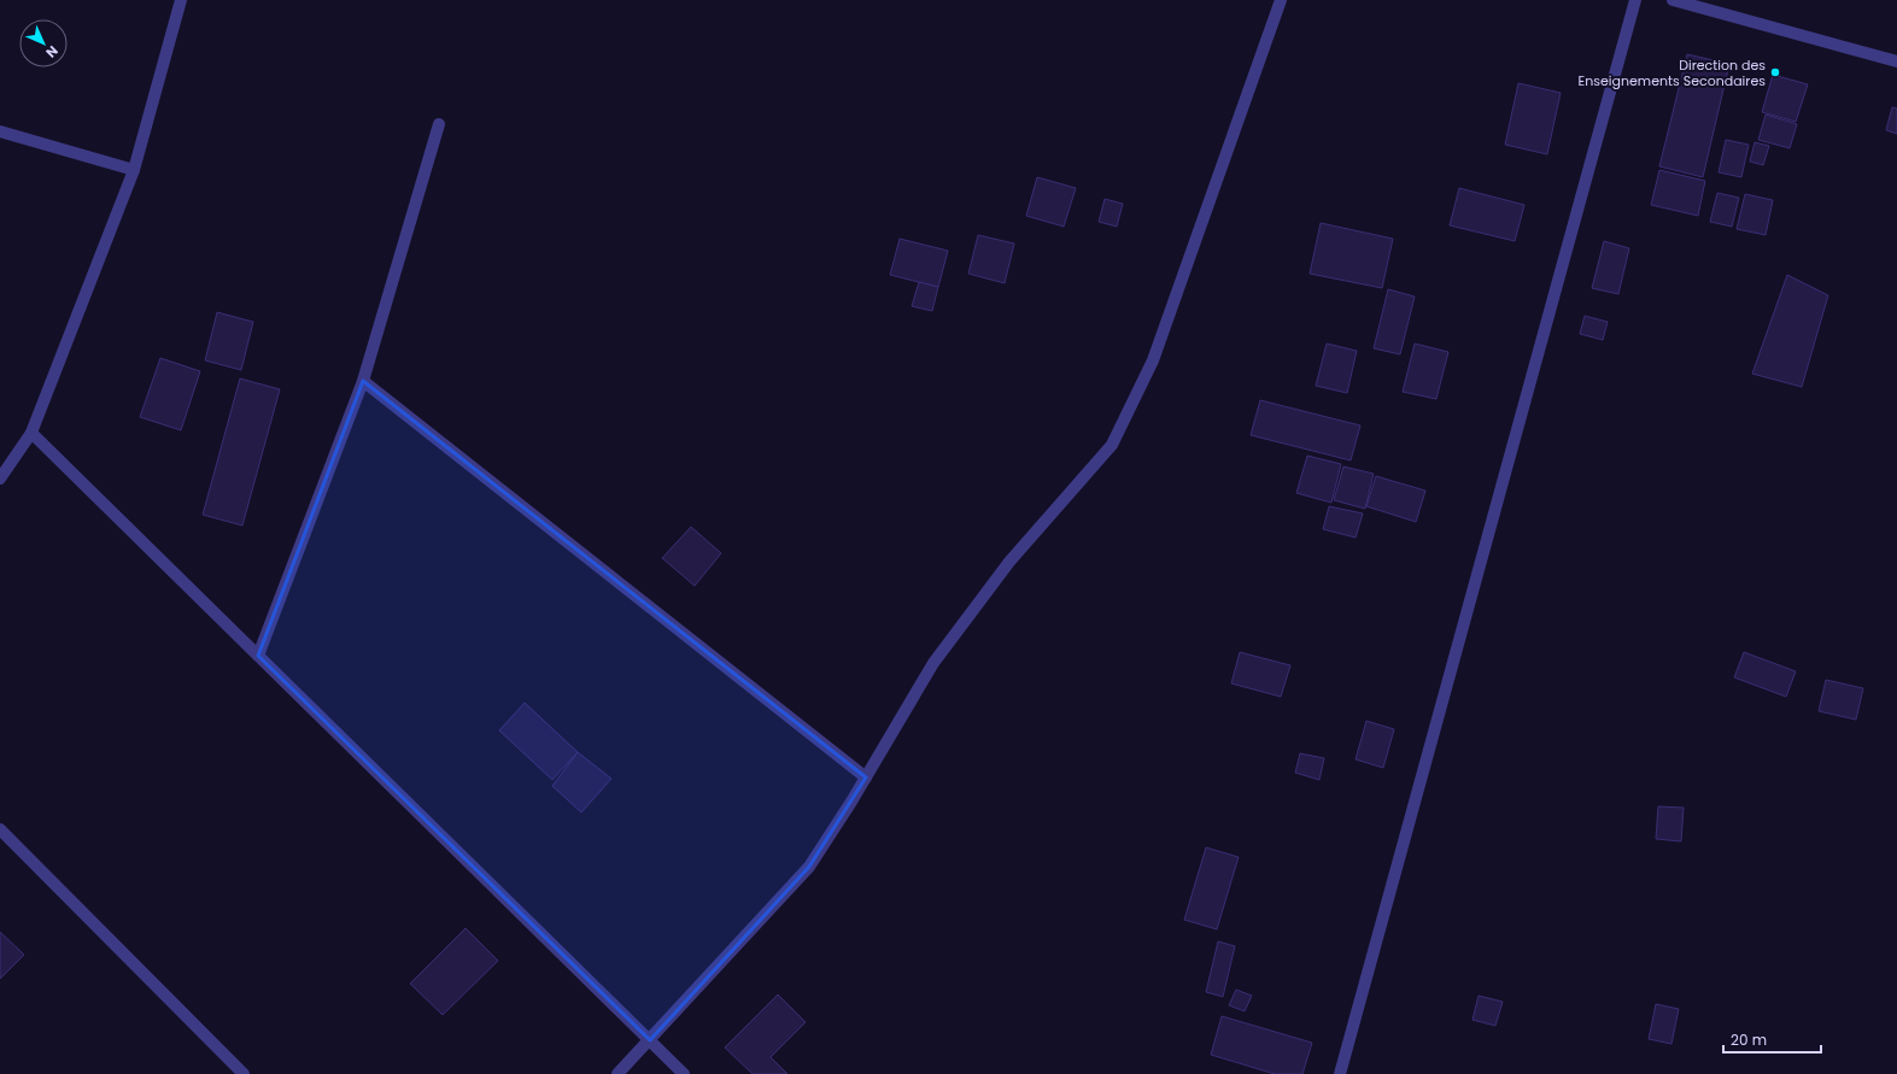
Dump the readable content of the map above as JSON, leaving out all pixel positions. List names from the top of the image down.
{
  "places": ["Direction des Enseignements Secondaires"],
  "scale_bar": "20 m",
  "north": "bottom right"
}
